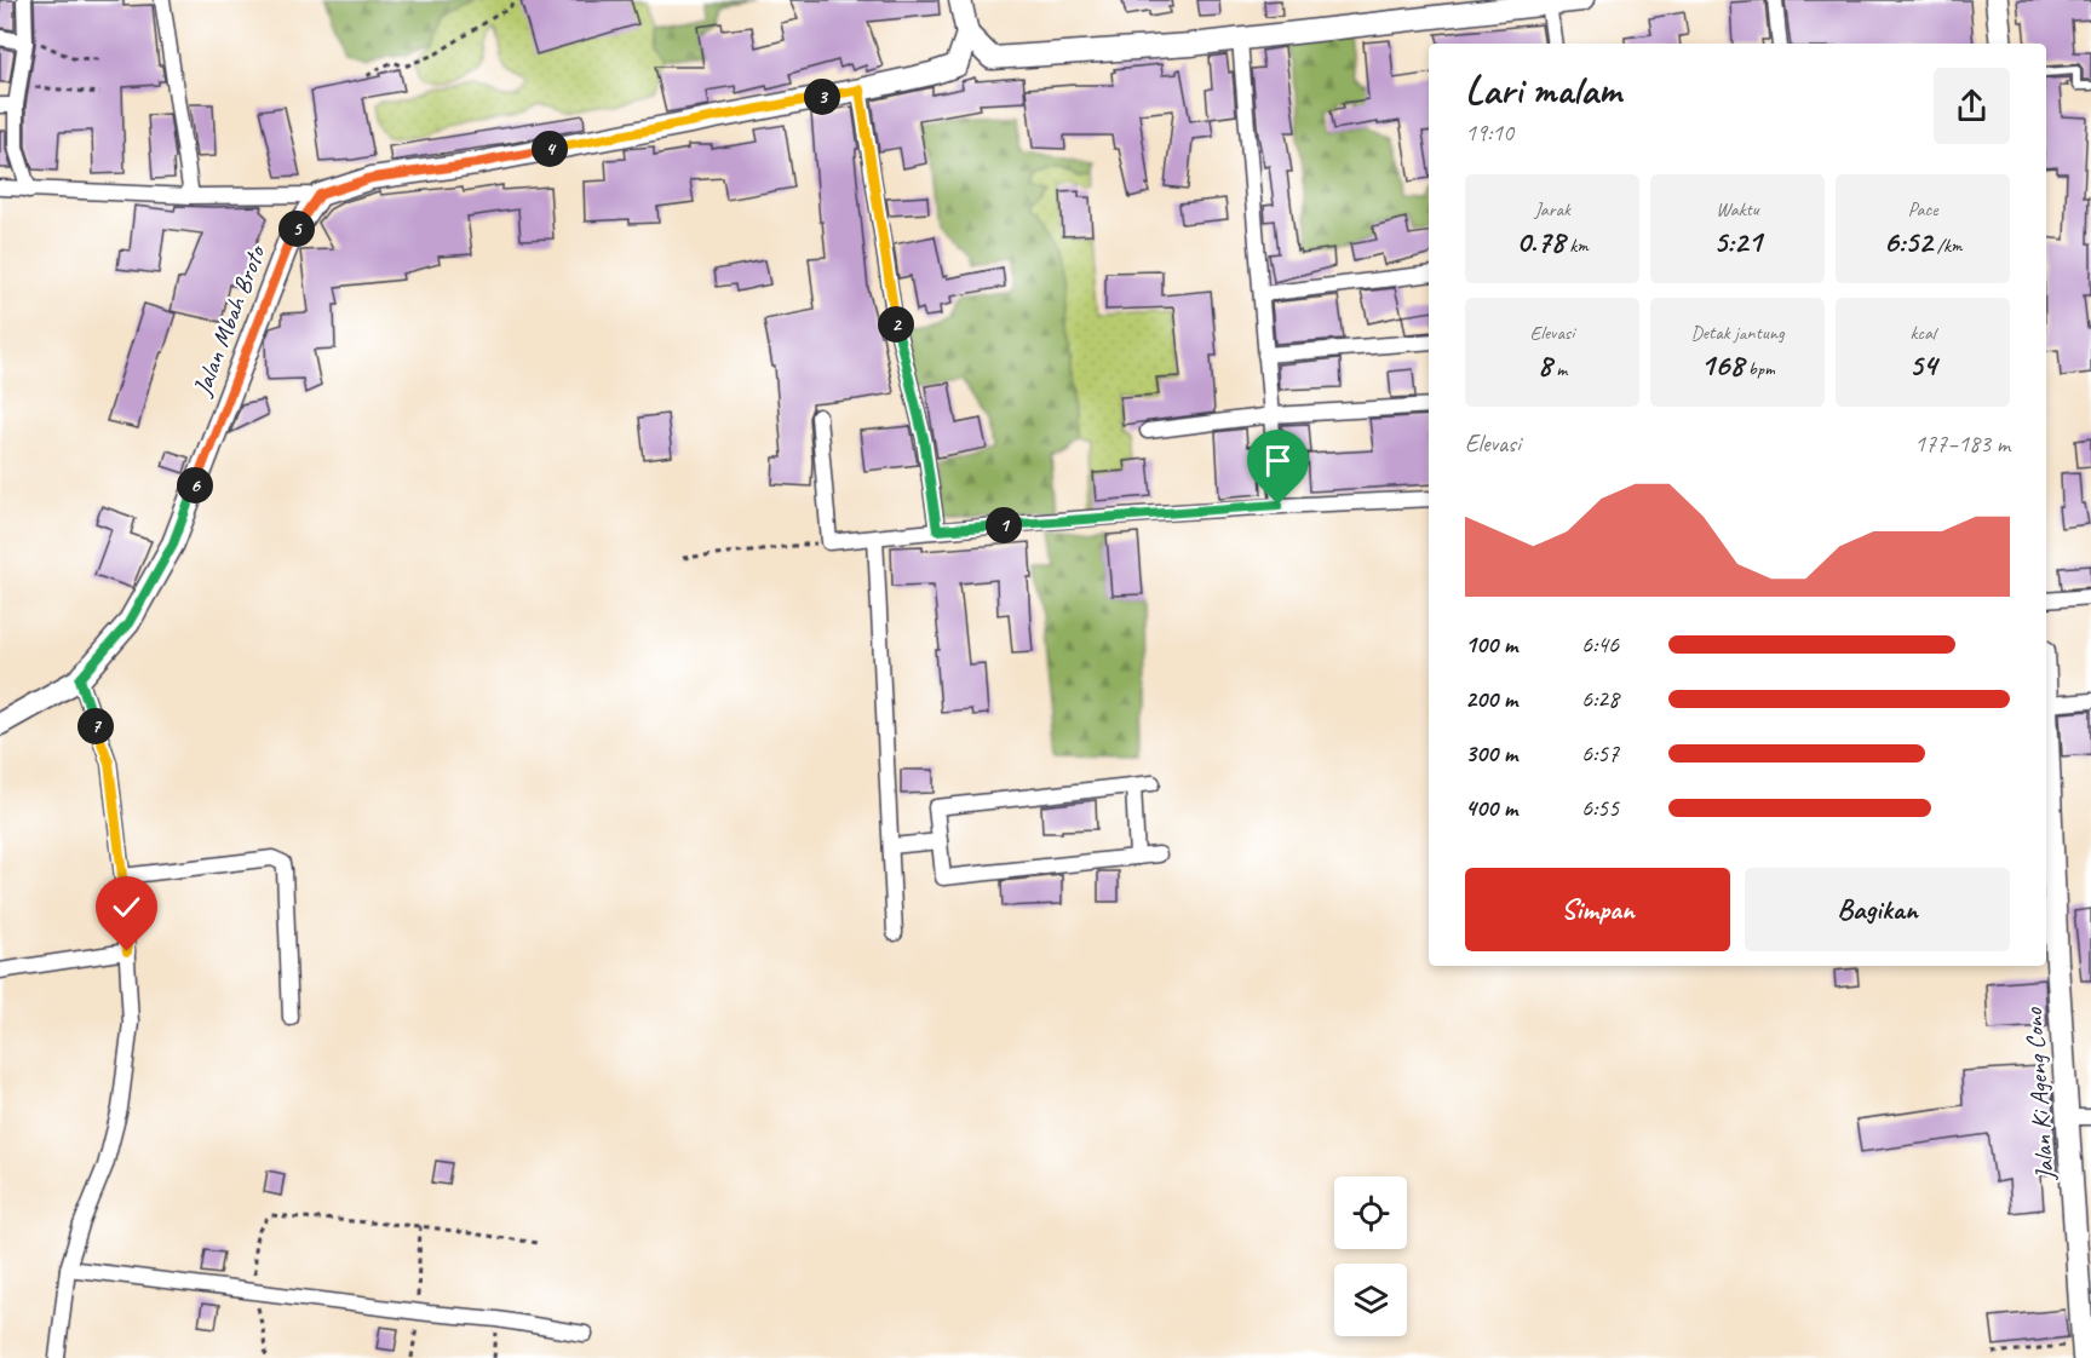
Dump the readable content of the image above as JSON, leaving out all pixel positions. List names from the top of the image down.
{
  "streets": {
    "main road": ["Jalan Mbah Broto", "Jalan Ki Ageng Cono"]
  },
  "page": {
    "heading": ["Lari malam", "19:10"],
    "pins": [
      "3",
      "4",
      "5",
      "2",
      "6",
      "1",
      "7"
    ],
    "stats": [
      ["Jarak", "0.78 km"],
      ["Waktu", "5:21"],
      ["Pace", "6:52 /km"],
      ["Elevasi", "8 m"],
      ["Detak jantung", "168 bpm"],
      ["kcal", "54"]
    ],
    "chart": ["Elevasi", "177–183 m"],
    "list": [
      {
        "name": "100 m",
        "note": "6:46"
      },
      {
        "name": "200 m",
        "note": "6:28"
      },
      {
        "name": "300 m",
        "note": "6:57"
      },
      {
        "name": "400 m",
        "note": "6:55"
      }
    ],
    "buttons": ["Simpan", "Bagikan"]
  }
}
